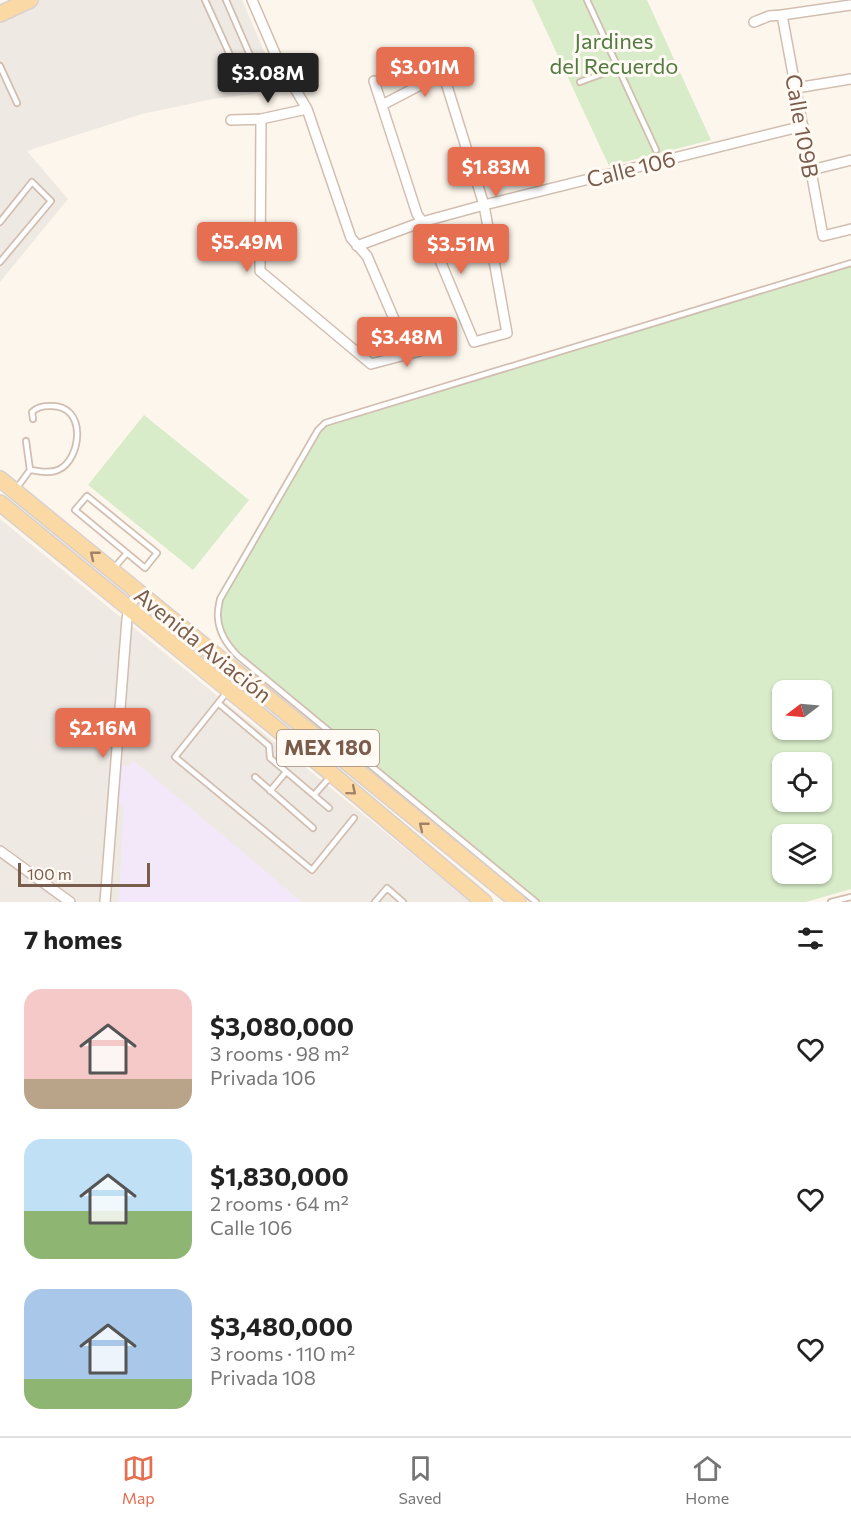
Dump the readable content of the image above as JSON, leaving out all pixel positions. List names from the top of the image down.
{
  "streets": {
    "main road": ["Avenida Aviación", "MEX 180"],
    "street": ["Calle 109B", "Calle 106"]
  },
  "crossings": [
    ["Calle 109B", "Calle 106"]
  ],
  "parks": ["Jardines del Recuerdo"],
  "scale_bar": "100 m",
  "north": "left",
  "page": {
    "price": [
      "$3.01M",
      "$3.08M",
      "$1.83M",
      "$5.49M",
      "$3.51M",
      "$3.48M",
      "$2.16M"
    ],
    "scale": "100 m",
    "heading": "7 homes",
    "list": [
      {
        "name": "$3,080,000",
        "note": "3 rooms · 98 m² · Privada 106"
      },
      {
        "name": "$1,830,000",
        "note": "2 rooms · 64 m² · Calle 106"
      },
      {
        "name": "$3,480,000",
        "note": "3 rooms · 110 m² · Privada 108"
      }
    ],
    "tabs": ["Map", "Saved", "Home"]
  }
}
